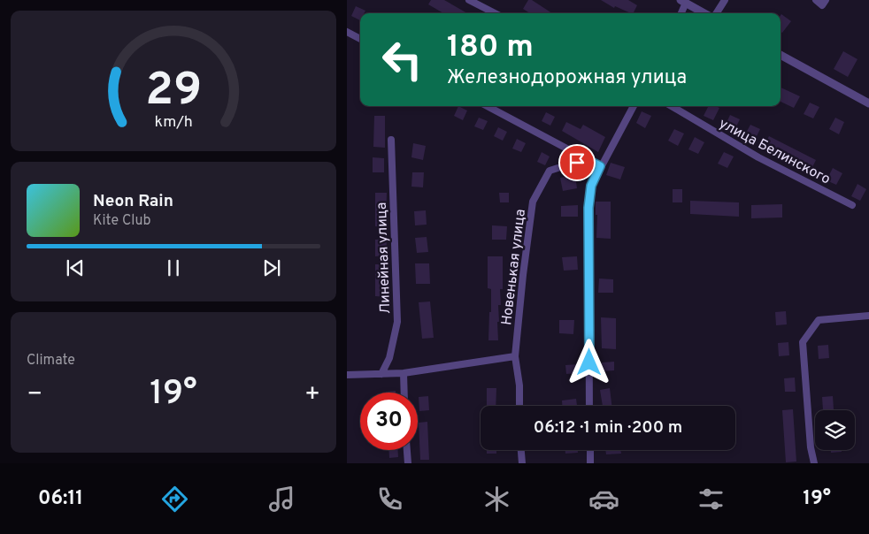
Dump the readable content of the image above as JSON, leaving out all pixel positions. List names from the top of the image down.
{
  "streets": {
    "street": ["улица Белинского", "Линейная улица", "Новенькая улица"]
  },
  "page": {
    "turn": ["180 m", "Железнодорожная улица"],
    "song": ["Neon Rain", "Kite Club"],
    "tile": "Climate",
    "heat": ["−", "19°", "+"],
    "limit": "30",
    "trip": "06:12 · 1 min · 200 m",
    "tabs": ["06:11", "19°"],
    "gauge": ["29", "km/h"]
  }
}
